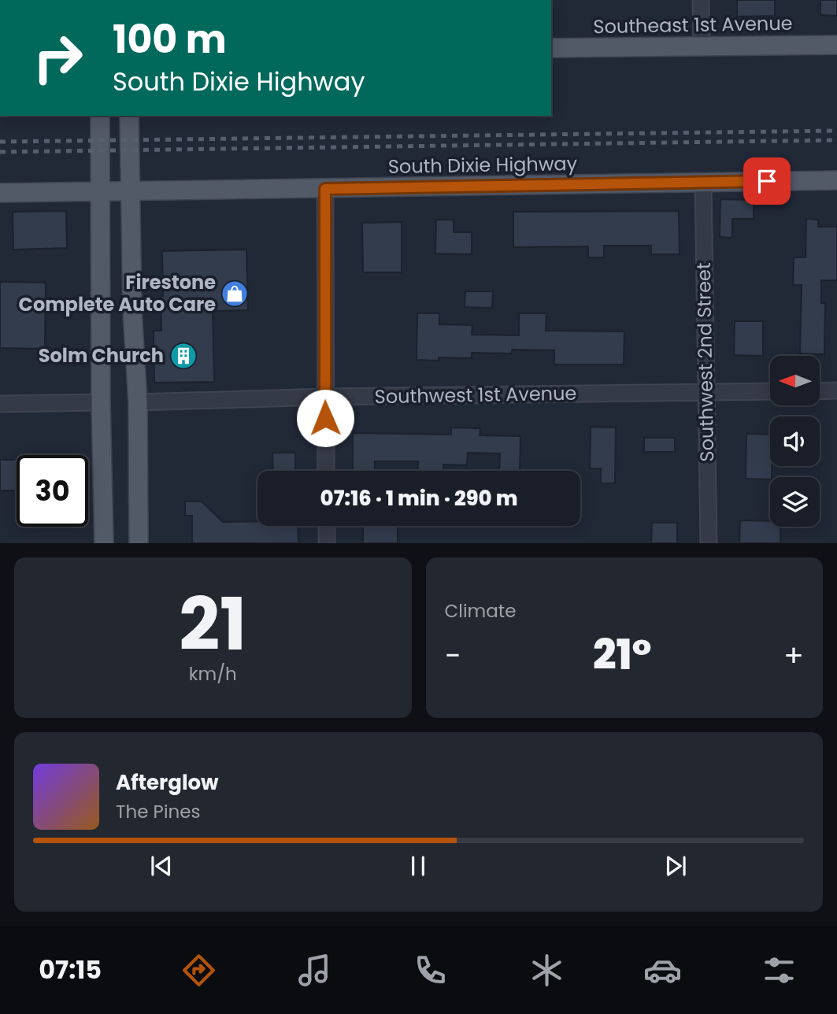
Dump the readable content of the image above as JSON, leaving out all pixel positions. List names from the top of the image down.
{
  "streets": {
    "main road": ["Southeast 1st Avenue", "South Dixie Highway"],
    "street": ["Southwest 2nd Street", "Southwest 1st Avenue"]
  },
  "crossings": [
    ["South Dixie Highway", "Southwest 2nd Street"],
    ["Southwest 2nd Street", "Southwest 1st Avenue"]
  ],
  "places": {
    "shop": ["Firestone Complete Auto Care"],
    "building": ["Solm Church"]
  },
  "north": "left",
  "page": {
    "turn": ["100 m", "South Dixie Highway"],
    "limit": "30",
    "trip": "07:16 · 1 min · 290 m",
    "tile": [
      ["21", "km/h"],
      "Climate"
    ],
    "heat": ["−", "21°", "+"],
    "song": ["Afterglow", "The Pines"],
    "tabs": "07:15"
  }
}
